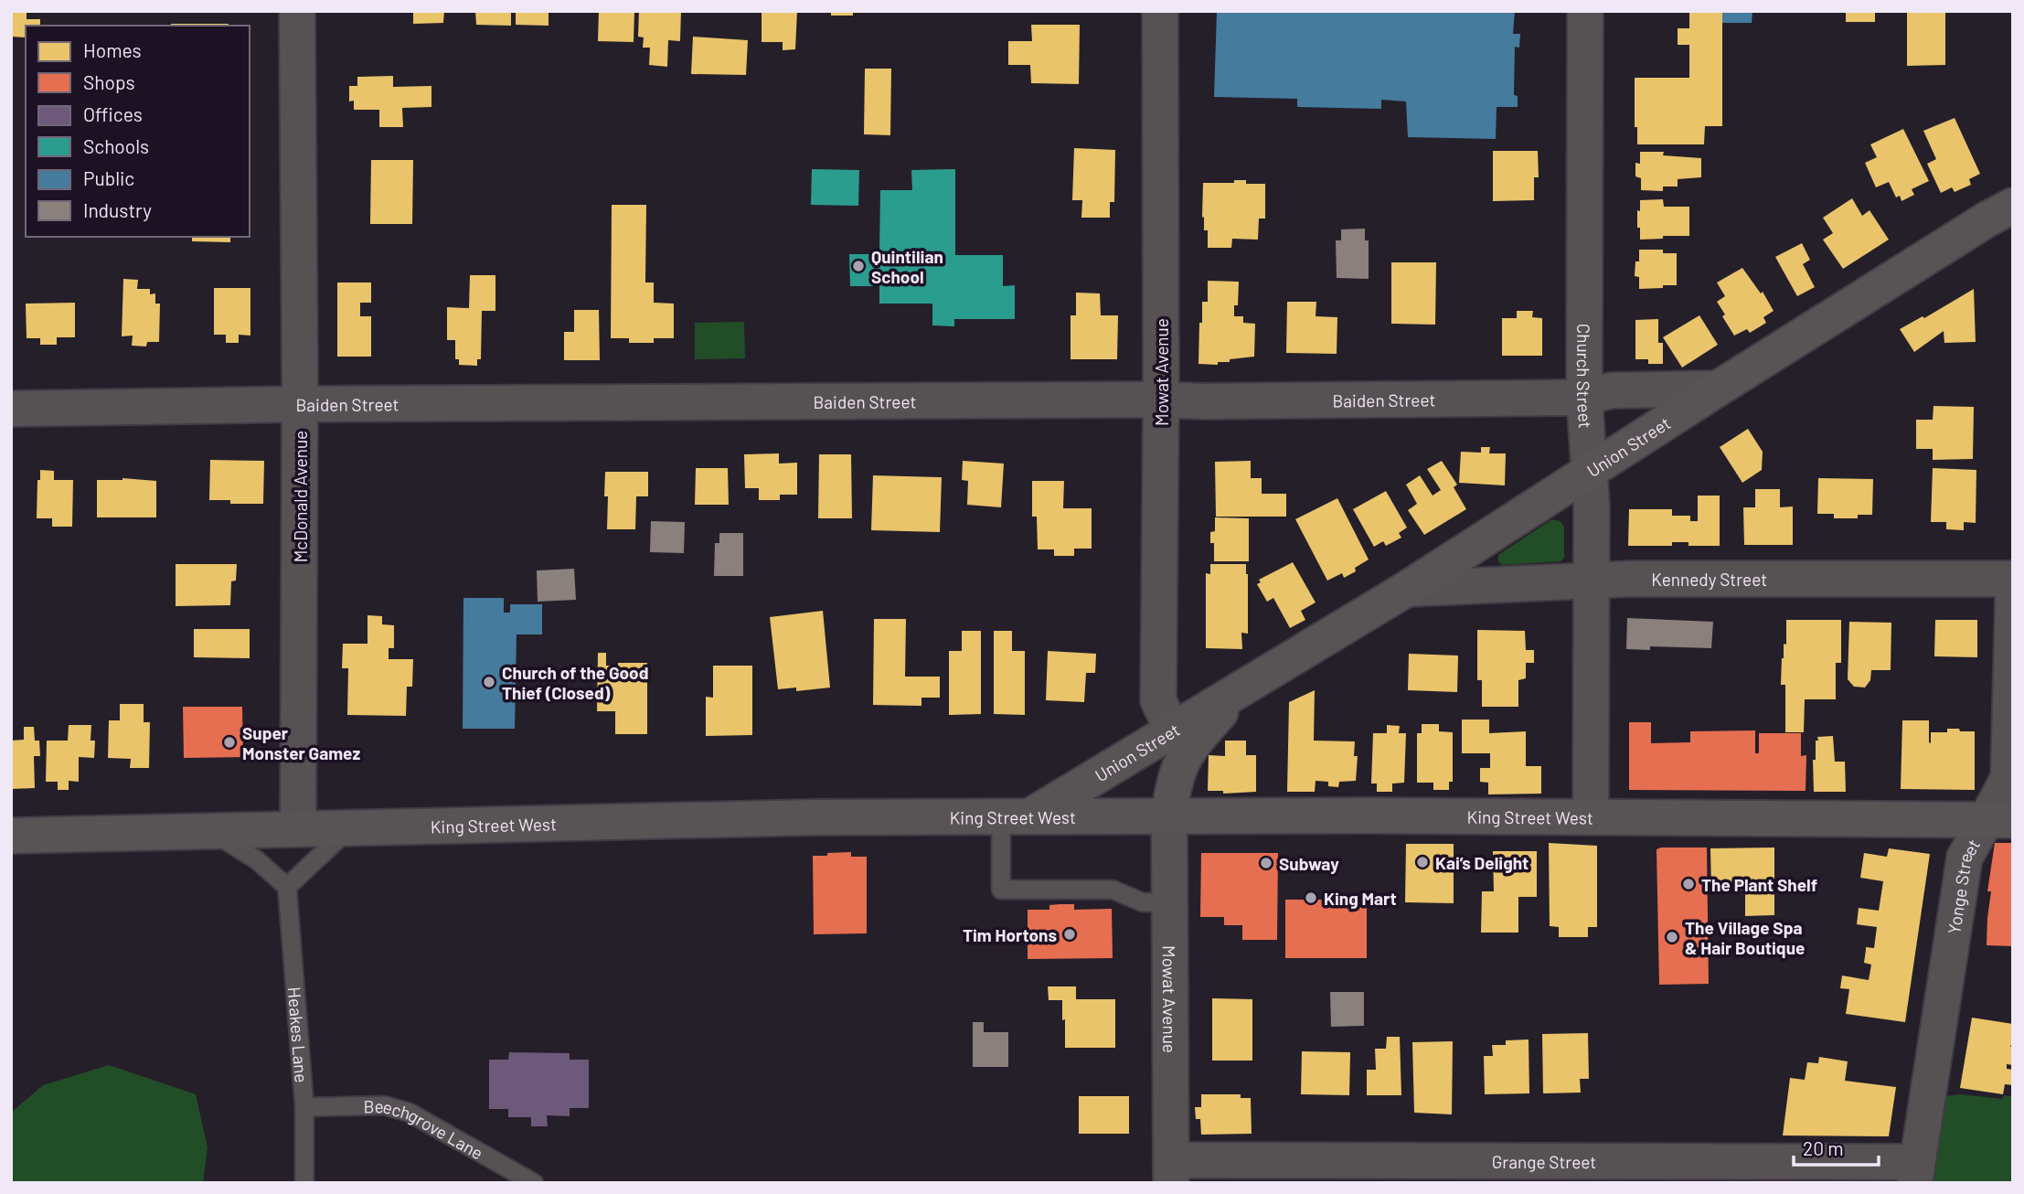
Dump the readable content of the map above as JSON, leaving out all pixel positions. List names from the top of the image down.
{
  "streets": {
    "main road": ["Union Street", "King Street West"],
    "street": [
      "Mowat Avenue",
      "Church Street",
      "Baiden Street",
      "McDonald Avenue",
      "Kennedy Street",
      "Yonge Street",
      "Grange Street"
    ],
    "lane": ["Heakes Lane", "Beechgrove Lane"]
  },
  "crossings": [
    ["Mowat Avenue", "Baiden Street"],
    ["Mowat Avenue", "Union Street"],
    ["Mowat Avenue", "King Street West"],
    ["Mowat Avenue", "Grange Street"],
    ["Church Street", "Baiden Street"],
    ["Church Street", "Union Street"],
    ["Church Street", "Kennedy Street"],
    ["Church Street", "King Street West"],
    ["Baiden Street", "Union Street"],
    ["Baiden Street", "McDonald Avenue"],
    ["Union Street", "Kennedy Street"],
    ["Union Street", "King Street West"],
    ["McDonald Avenue", "King Street West"],
    ["King Street West", "Yonge Street"],
    ["Yonge Street", "Grange Street"],
    ["Heakes Lane", "Beechgrove Lane"]
  ],
  "places": [
    "Quintilian School",
    "Church of the Good Thief (Closed)",
    "Super Monster Gamez",
    "Kai’s Delight",
    "Subway",
    "The Plant Shelf",
    "King Mart",
    "Tim Hortons",
    "The Village Spa & Hair Boutique"
  ],
  "legend": [
    "Homes",
    "Shops",
    "Offices",
    "Schools",
    "Public",
    "Industry"
  ],
  "scale_bar": "20 m"
}
